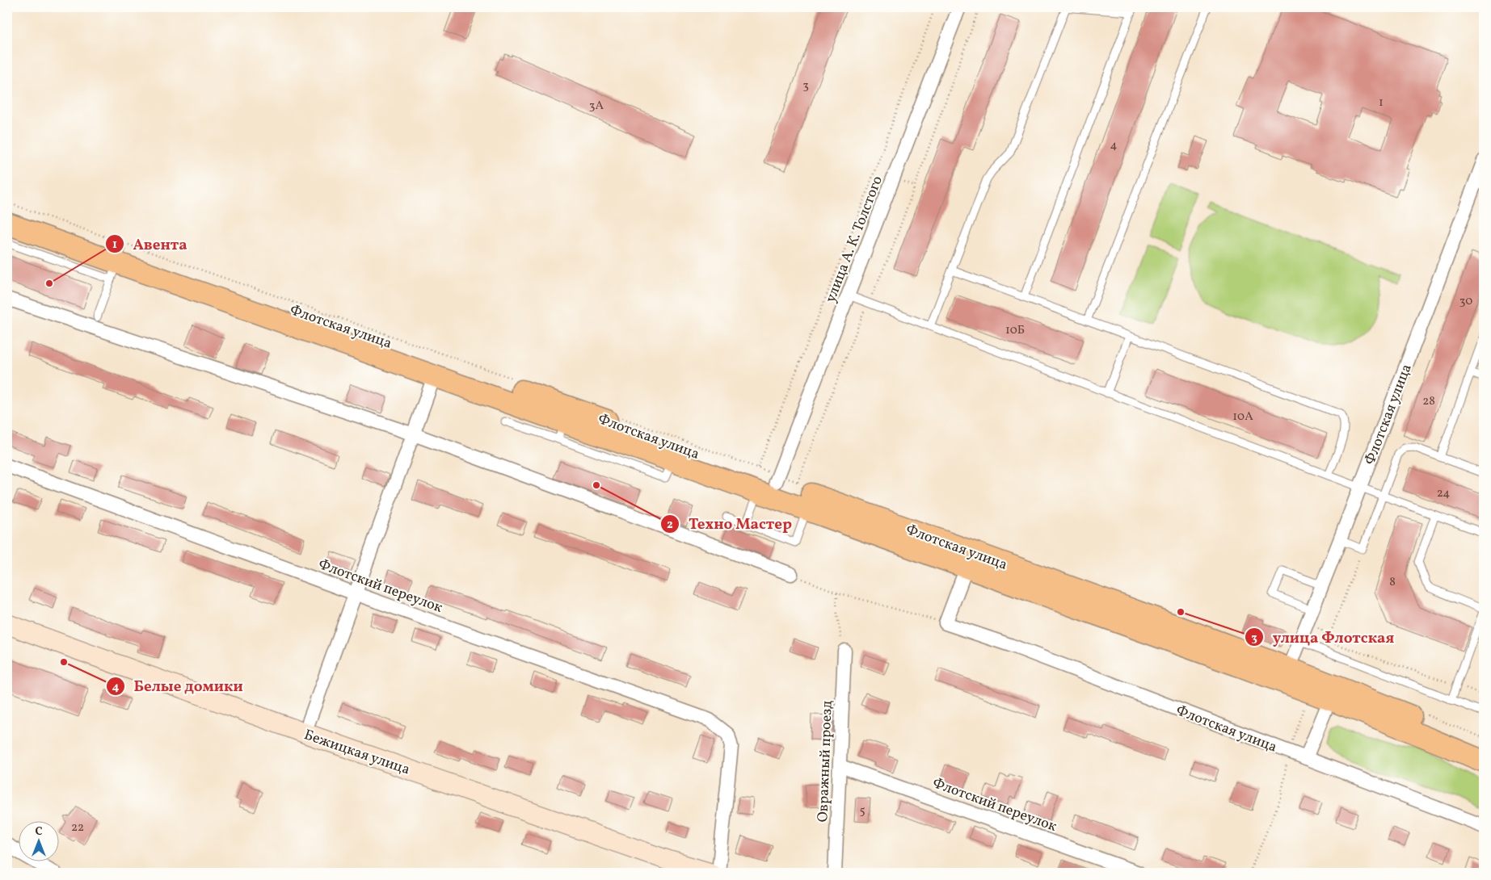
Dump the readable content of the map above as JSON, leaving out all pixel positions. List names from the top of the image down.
{
  "streets": {
    "main road": ["Флотская улица"],
    "street": [
      "улица А. К. Толстого",
      "Флотский переулок",
      "Бежицкая улица",
      "Овражный проезд"
    ]
  },
  "crossings": [
    ["улица А. К. Толстого", "Флотская улица"],
    ["Флотский переулок", "Овражный проезд"]
  ],
  "places": [
    "Авента",
    "Техно Мастер",
    "улица Флотская",
    "Белые домики"
  ],
  "house_numbers": [
    "3",
    "1",
    "3А",
    "4",
    "30",
    "10Б",
    "28",
    "10А",
    "24",
    "8",
    "5",
    "22"
  ],
  "north": "top"
}
